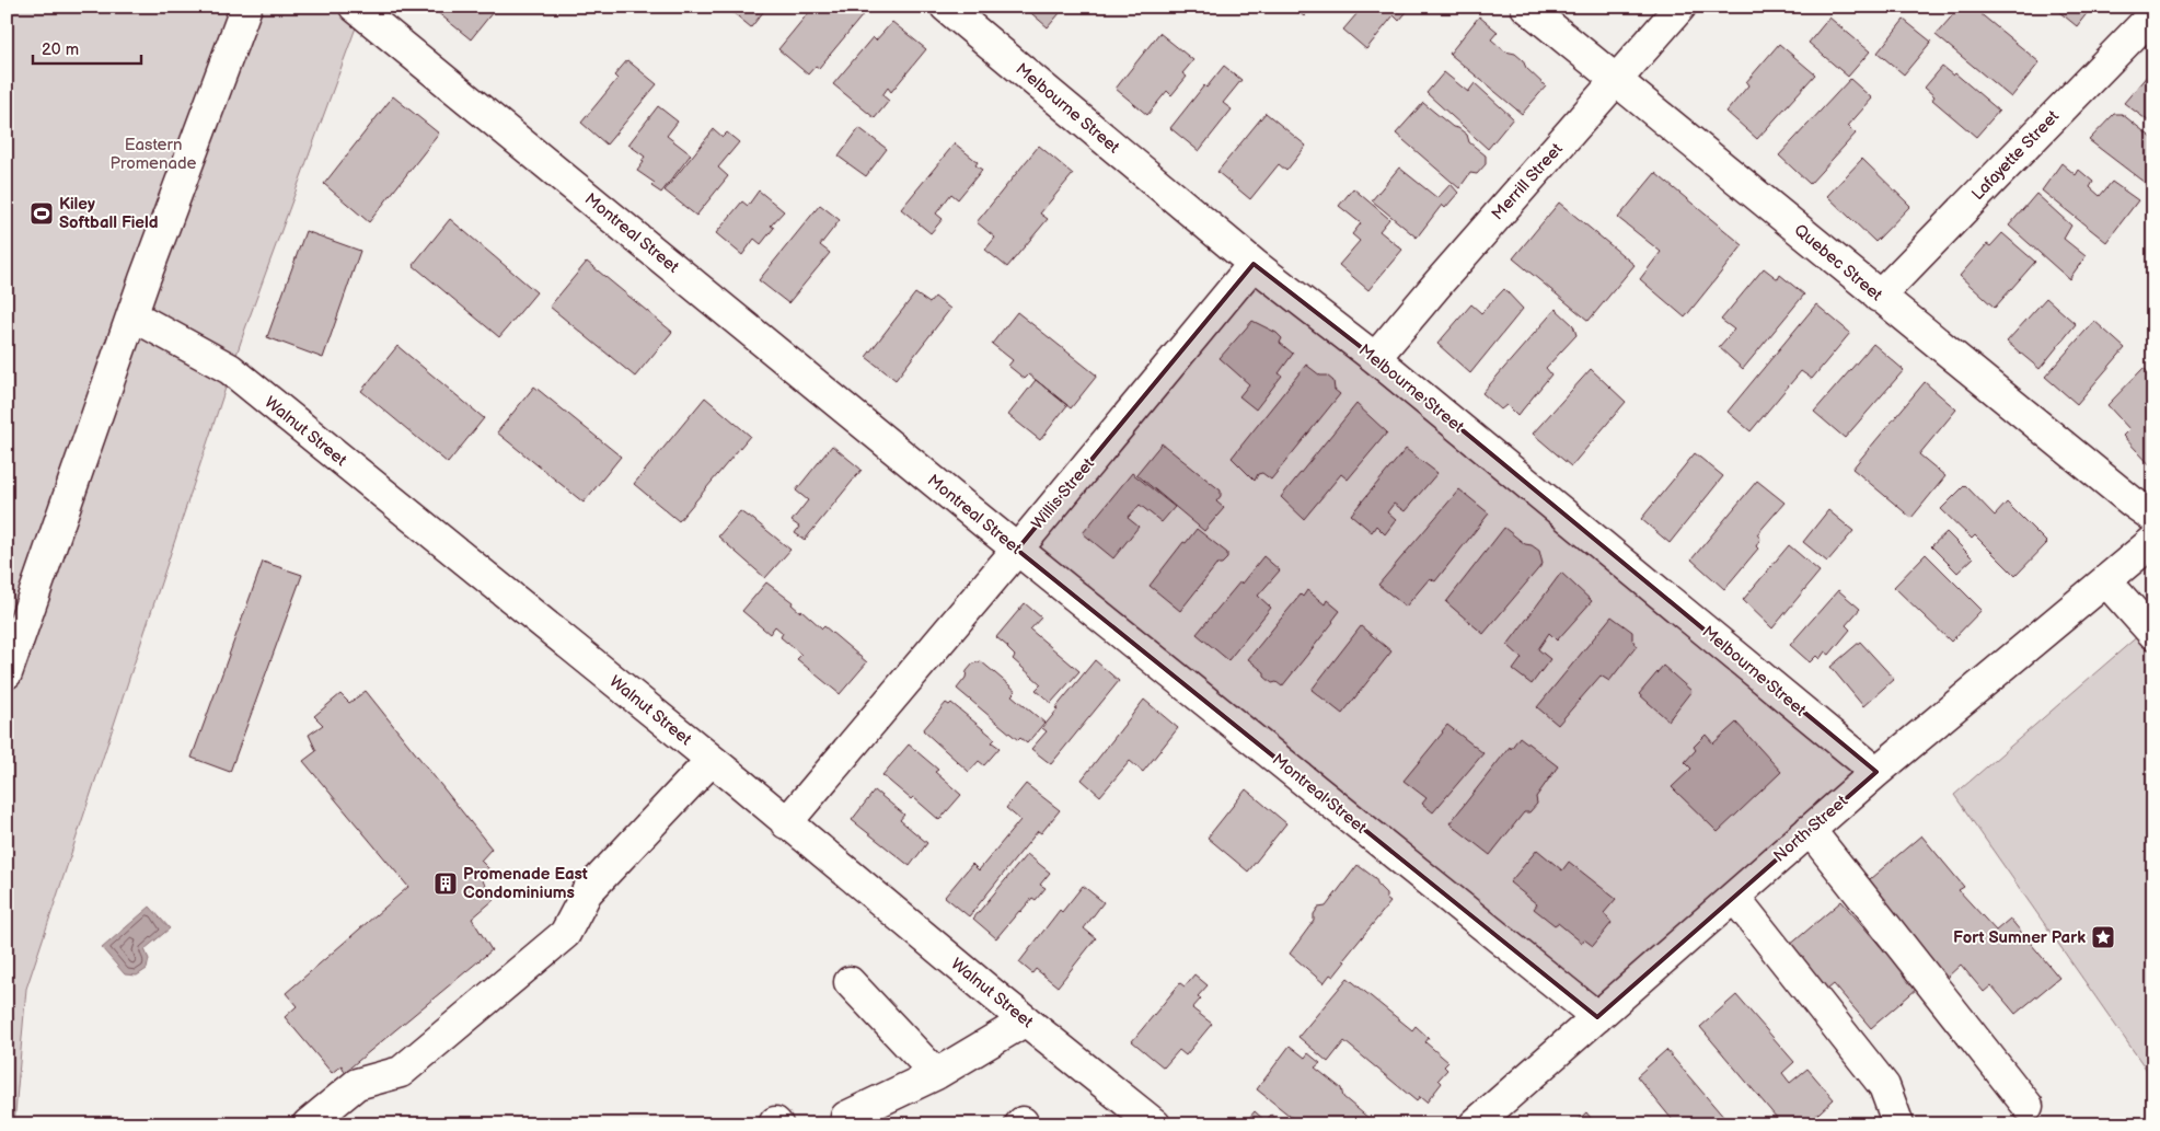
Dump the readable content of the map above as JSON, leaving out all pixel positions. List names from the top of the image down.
{
  "streets": {
    "street": [
      "Melbourne Street",
      "Lafayette Street",
      "Merrill Street",
      "Montreal Street",
      "Quebec Street",
      "Walnut Street",
      "Willis Street",
      "North Street"
    ]
  },
  "crossings": [
    ["Melbourne Street", "Merrill Street"],
    ["Melbourne Street", "Willis Street"],
    ["Melbourne Street", "North Street"],
    ["Lafayette Street", "Quebec Street"],
    ["Merrill Street", "Quebec Street"],
    ["Montreal Street", "Willis Street"],
    ["Montreal Street", "North Street"],
    ["Walnut Street", "Willis Street"]
  ],
  "parks": ["Eastern Promenade"],
  "places": {
    "sports": ["Kiley Softball Field"],
    "building": ["Promenade East Condominiums"],
    "place": ["Fort Sumner Park"]
  },
  "scale_bar": "20 m"
}
